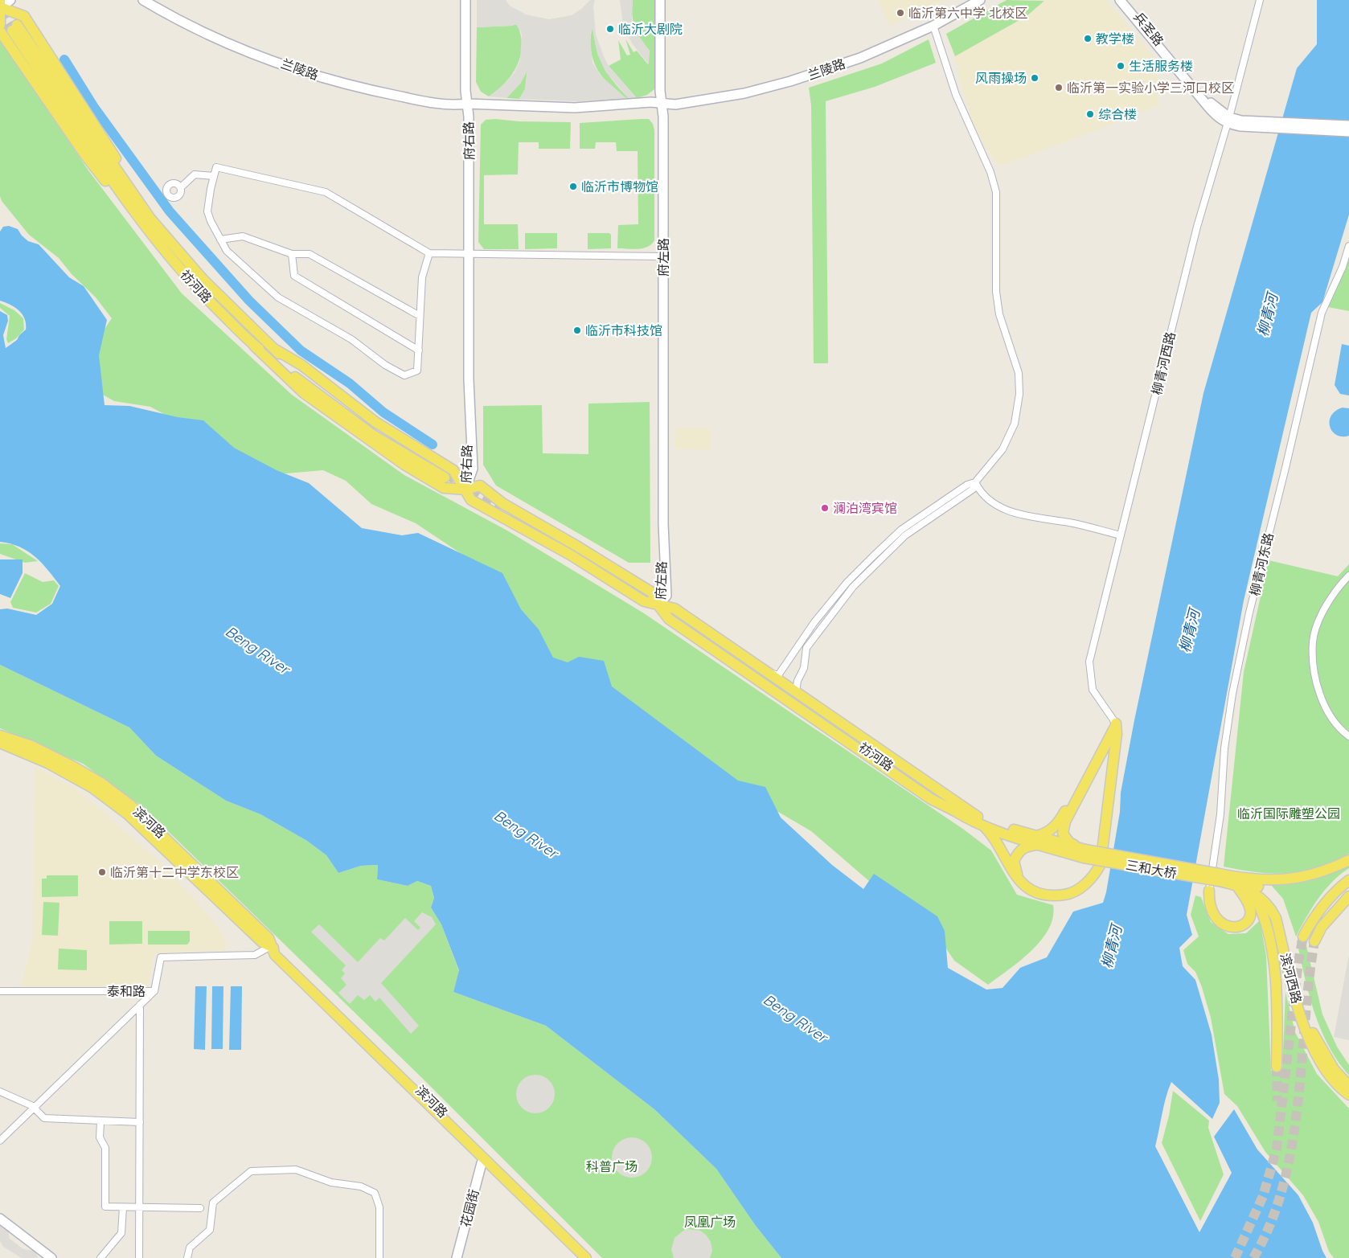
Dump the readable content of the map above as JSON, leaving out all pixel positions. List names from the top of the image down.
{
  "streets": {
    "main road": [
      "兵圣路",
      "兰陵路",
      "府右路",
      "府左路",
      "祊河路",
      "滨河路",
      "三和大桥",
      "滨河西路",
      "花园街"
    ],
    "street": ["柳青河西路", "柳青河东路", "泰和路"]
  },
  "crossings": [
    ["兵圣路", "柳青河西路"],
    ["兰陵路", "府右路"],
    ["兰陵路", "府左路"],
    ["祊河路", "三和大桥"],
    ["滨河路", "泰和路"],
    ["滨河路", "花园街"],
    ["三和大桥", "滨河西路"]
  ],
  "water": ["柳青河", "Beng River"],
  "parks": ["临沂国际雕塑公园", "科普广场", "凤凰广场"],
  "places": [
    "临沂第六中学 北校区",
    "临沂大剧院",
    "教学楼",
    "生活服务楼",
    "风雨操场",
    "临沂第一实验小学三河口校区",
    "综合楼",
    "临沂市博物馆",
    "临沂市科技馆",
    "澜泊湾宾馆",
    "临沂第十二中学东校区"
  ]
}
